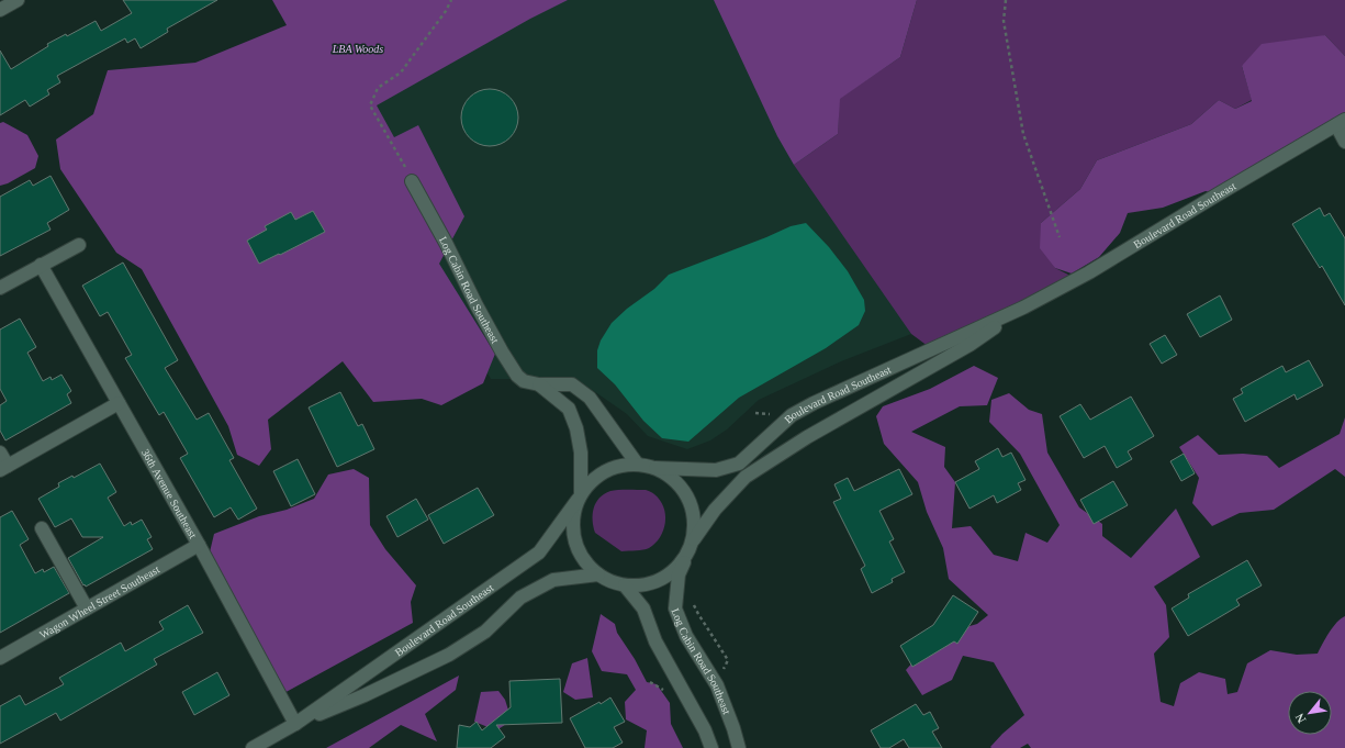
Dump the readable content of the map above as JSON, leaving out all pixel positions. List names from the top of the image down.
{
  "streets": {
    "street": [
      "Boulevard Road Southeast",
      "Log Cabin Road Southeast",
      "36th Avenue Southeast",
      "Wagon Wheel Street Southeast"
    ]
  },
  "crossings": [
    ["Boulevard Road Southeast", "Log Cabin Road Southeast"],
    ["Boulevard Road Southeast", "36th Avenue Southeast"],
    ["36th Avenue Southeast", "Wagon Wheel Street Southeast"]
  ],
  "parks": ["LBA Woods"],
  "north": "bottom left"
}
